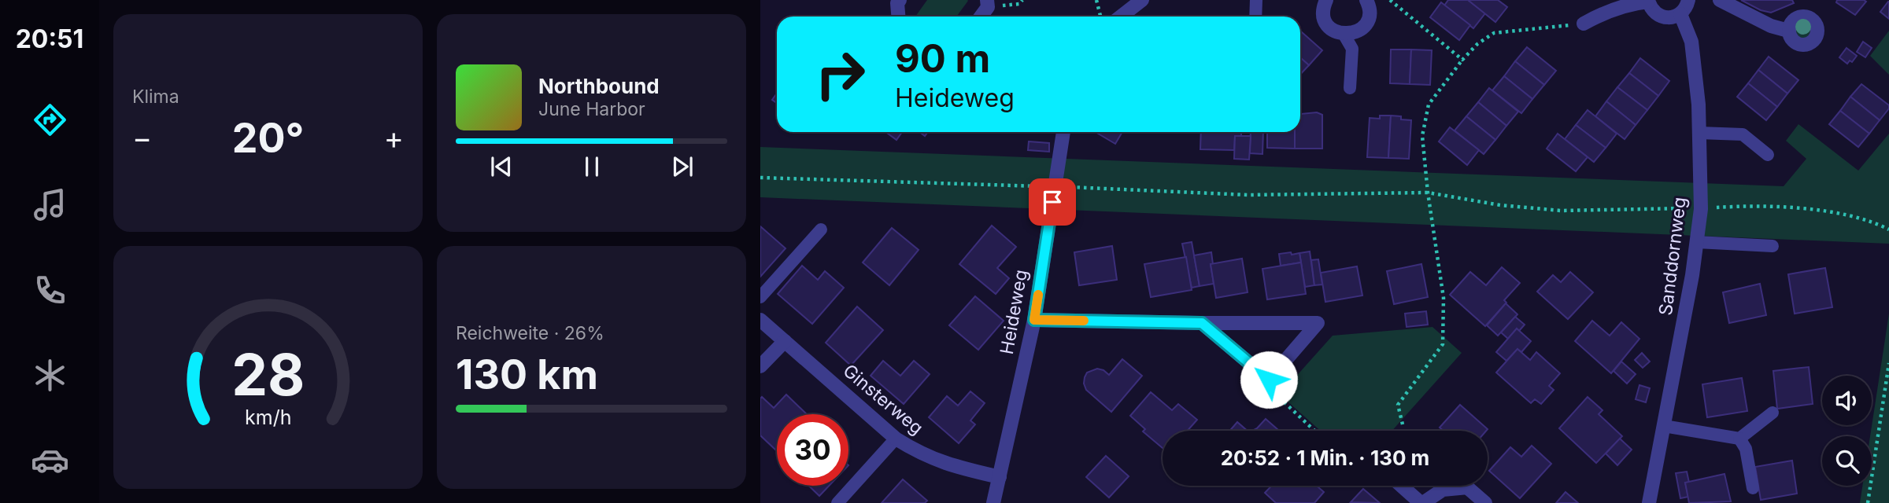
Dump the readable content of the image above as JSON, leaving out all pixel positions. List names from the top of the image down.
{
  "streets": {
    "street": ["Sanddornweg", "Heideweg", "Ginsterweg"]
  },
  "crossings": [
    ["Heideweg", "Ginsterweg"]
  ],
  "page": {
    "tabs": "20:51",
    "tile": [
      "Klima",
      ["Reichweite · 26%", "130 km"]
    ],
    "turn": ["90 m", "Heideweg"],
    "song": ["Northbound", "June Harbor"],
    "heat": ["−", "20°", "+"],
    "limit": "30",
    "trip": "20:52 · 1 Min. · 130 m",
    "gauge": ["28", "km/h"]
  }
}
